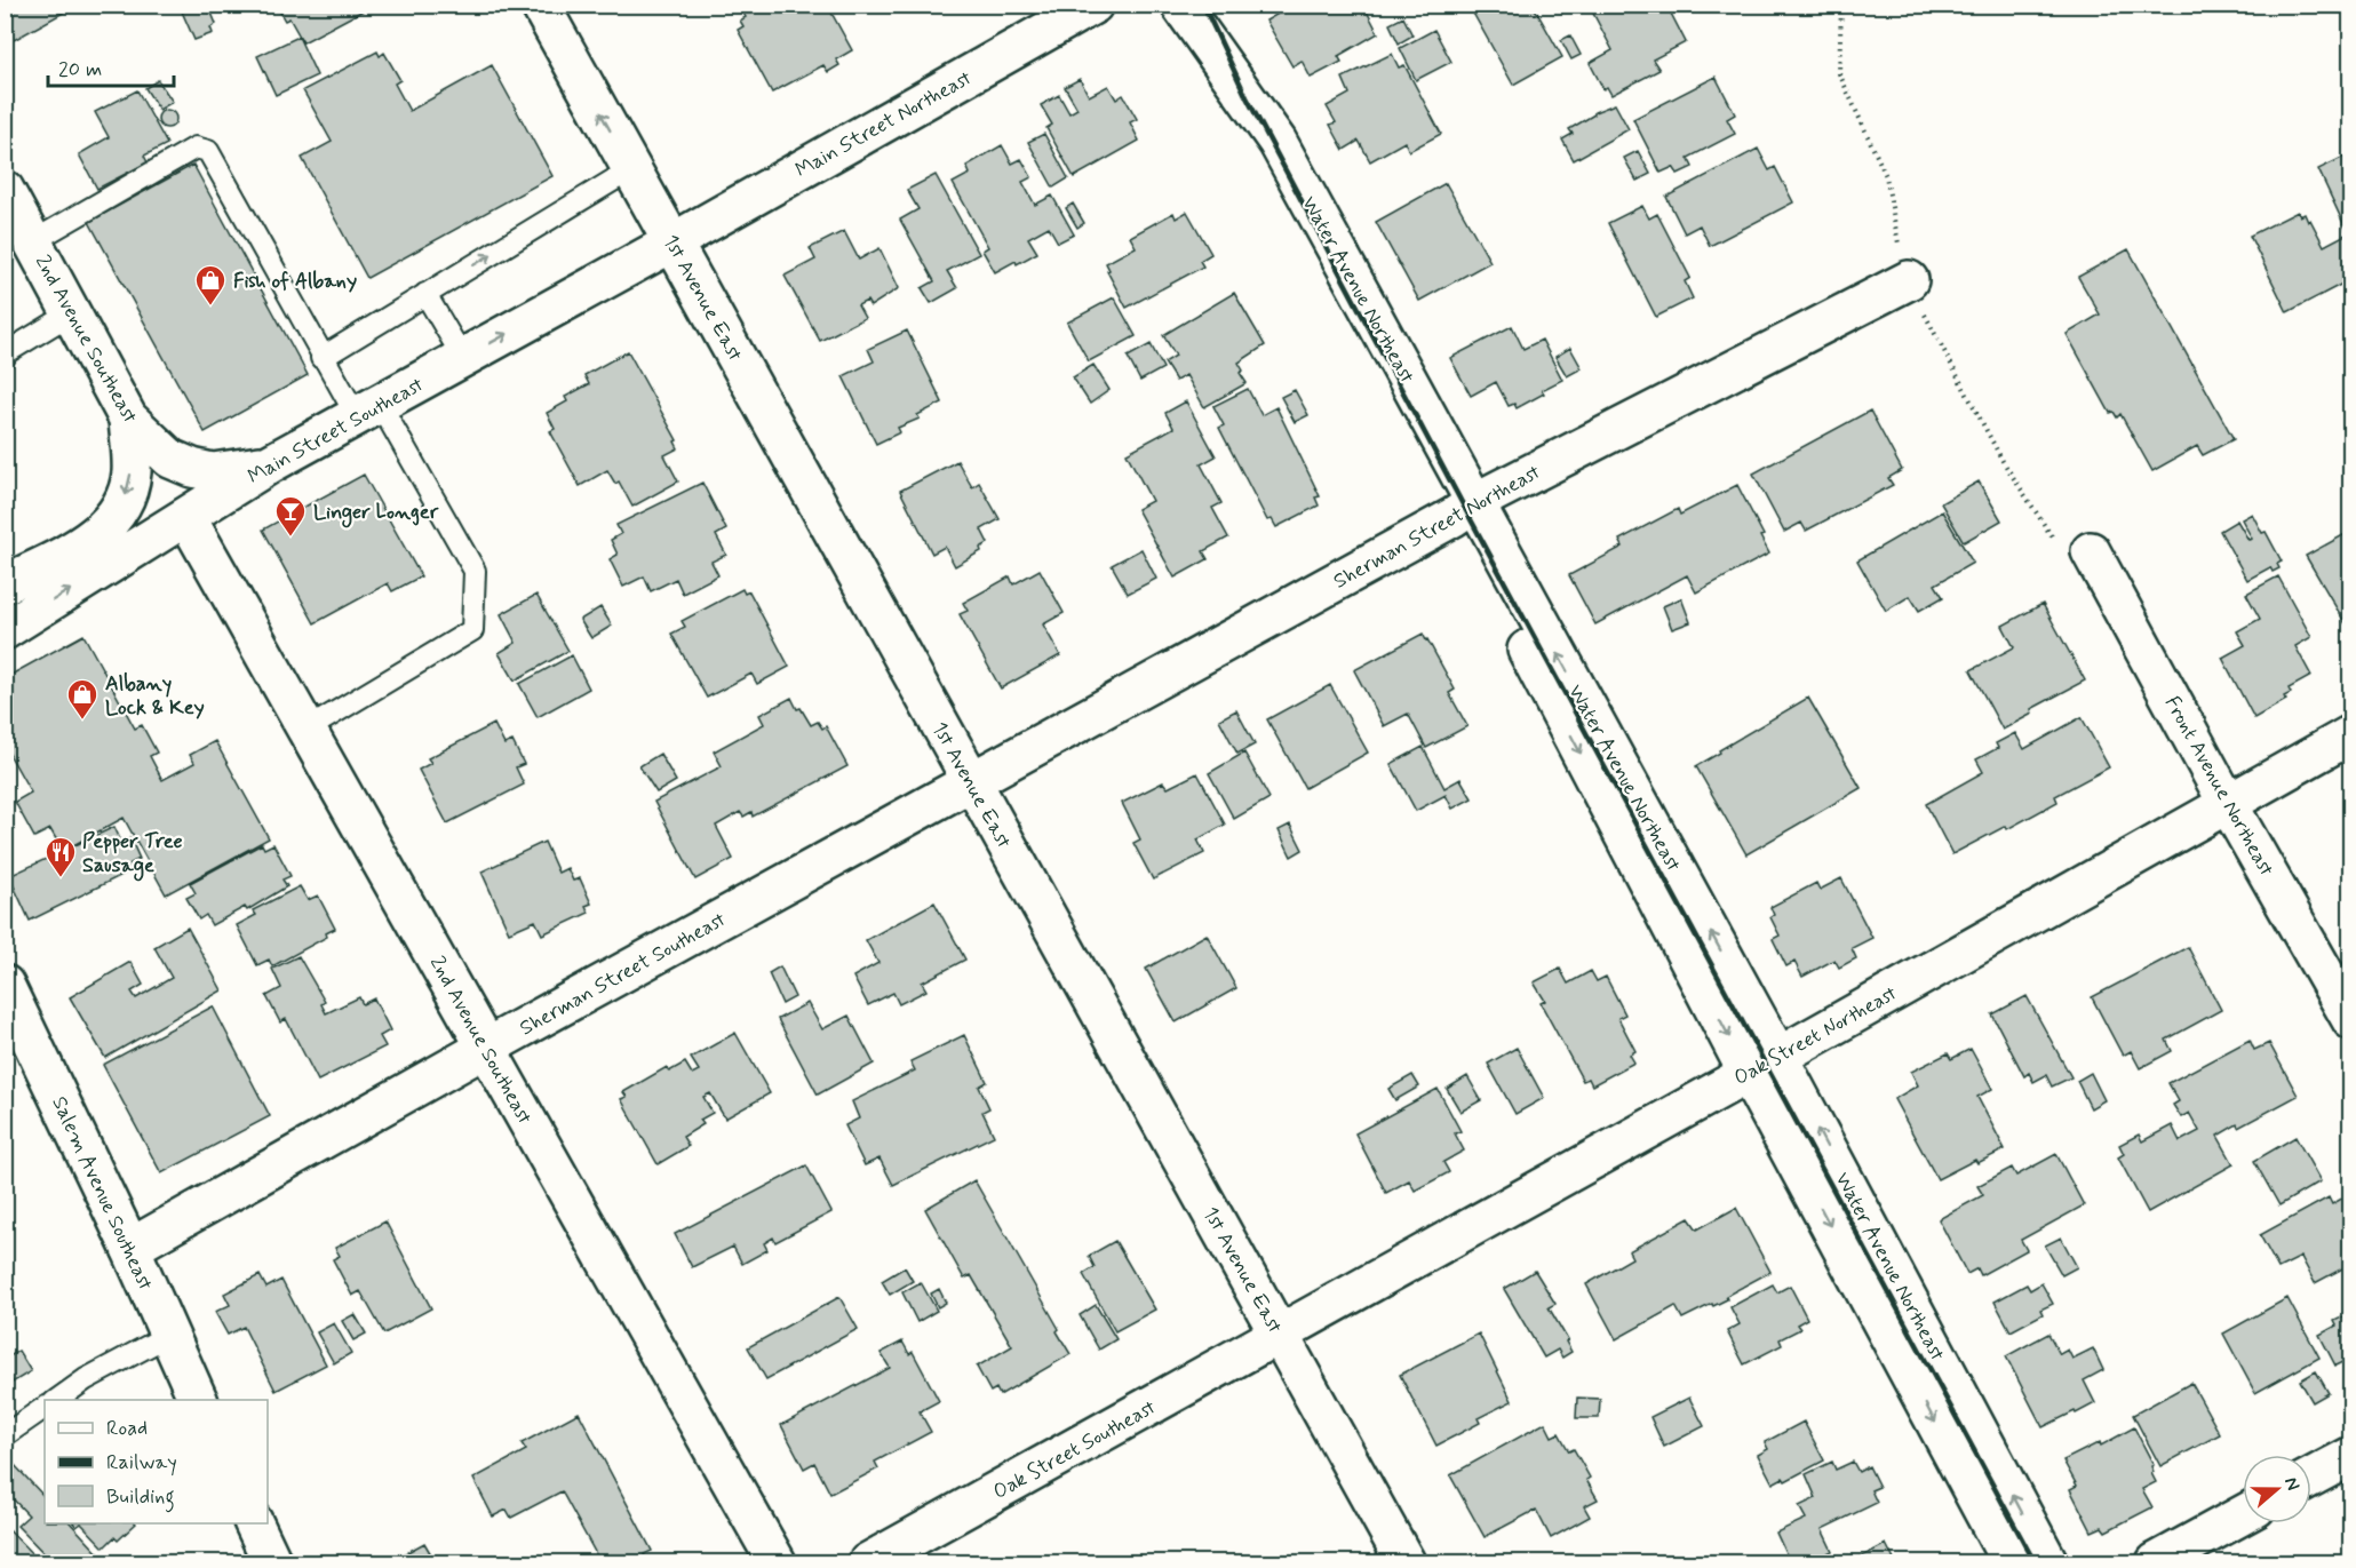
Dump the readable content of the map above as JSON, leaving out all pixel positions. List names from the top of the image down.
{
  "streets": {
    "street": [
      "Main Street Northeast",
      "Water Avenue Northeast",
      "1st Avenue East",
      "2nd Avenue Southeast",
      "Main Street Southeast",
      "Sherman Street Northeast",
      "Front Avenue Northeast",
      "Sherman Street Southeast",
      "Oak Street Northeast",
      "Salem Avenue Southeast",
      "Oak Street Southeast"
    ]
  },
  "crossings": [
    ["Main Street Northeast", "1st Avenue East"],
    ["Main Street Northeast", "Main Street Southeast"],
    ["Water Avenue Northeast", "Sherman Street Northeast"],
    ["Water Avenue Northeast", "Oak Street Northeast"],
    ["1st Avenue East", "Main Street Southeast"],
    ["1st Avenue East", "Sherman Street Northeast"],
    ["1st Avenue East", "Sherman Street Southeast"],
    ["1st Avenue East", "Oak Street Northeast"],
    ["1st Avenue East", "Oak Street Southeast"],
    ["2nd Avenue Southeast", "Main Street Southeast"],
    ["2nd Avenue Southeast", "Sherman Street Southeast"],
    ["Sherman Street Northeast", "Sherman Street Southeast"],
    ["Front Avenue Northeast", "Oak Street Northeast"],
    ["Sherman Street Southeast", "Salem Avenue Southeast"],
    ["Oak Street Northeast", "Oak Street Southeast"]
  ],
  "one_way": ["Main Street Southeast"],
  "places": {
    "shop": ["Fish of Albany", "Albany Lock & Key"],
    "bar": ["Linger Longer"],
    "restaurant": ["Pepper Tree Sausage"]
  },
  "legend": ["Road", "Railway", "Building"],
  "scale_bar": "20 m",
  "north": "right"
}
